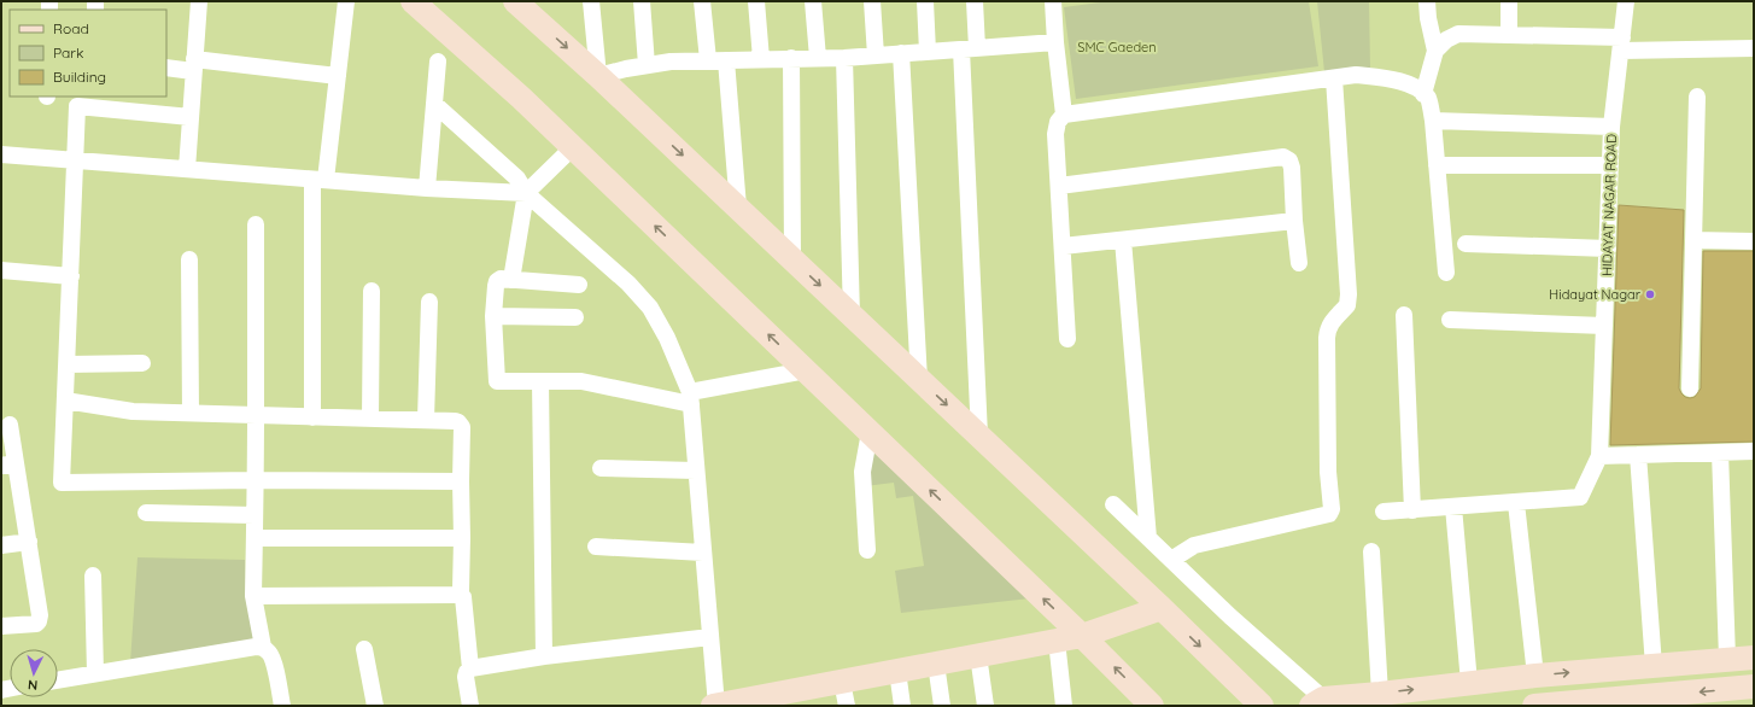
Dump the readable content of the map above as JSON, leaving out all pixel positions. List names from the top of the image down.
{
  "streets": {
    "street": ["HIDAYAT NAGAR ROAD"]
  },
  "parks": ["SMC Gaeden"],
  "places": ["Hidayat Nagar"],
  "legend": ["Road", "Park", "Building"],
  "north": "bottom"
}
